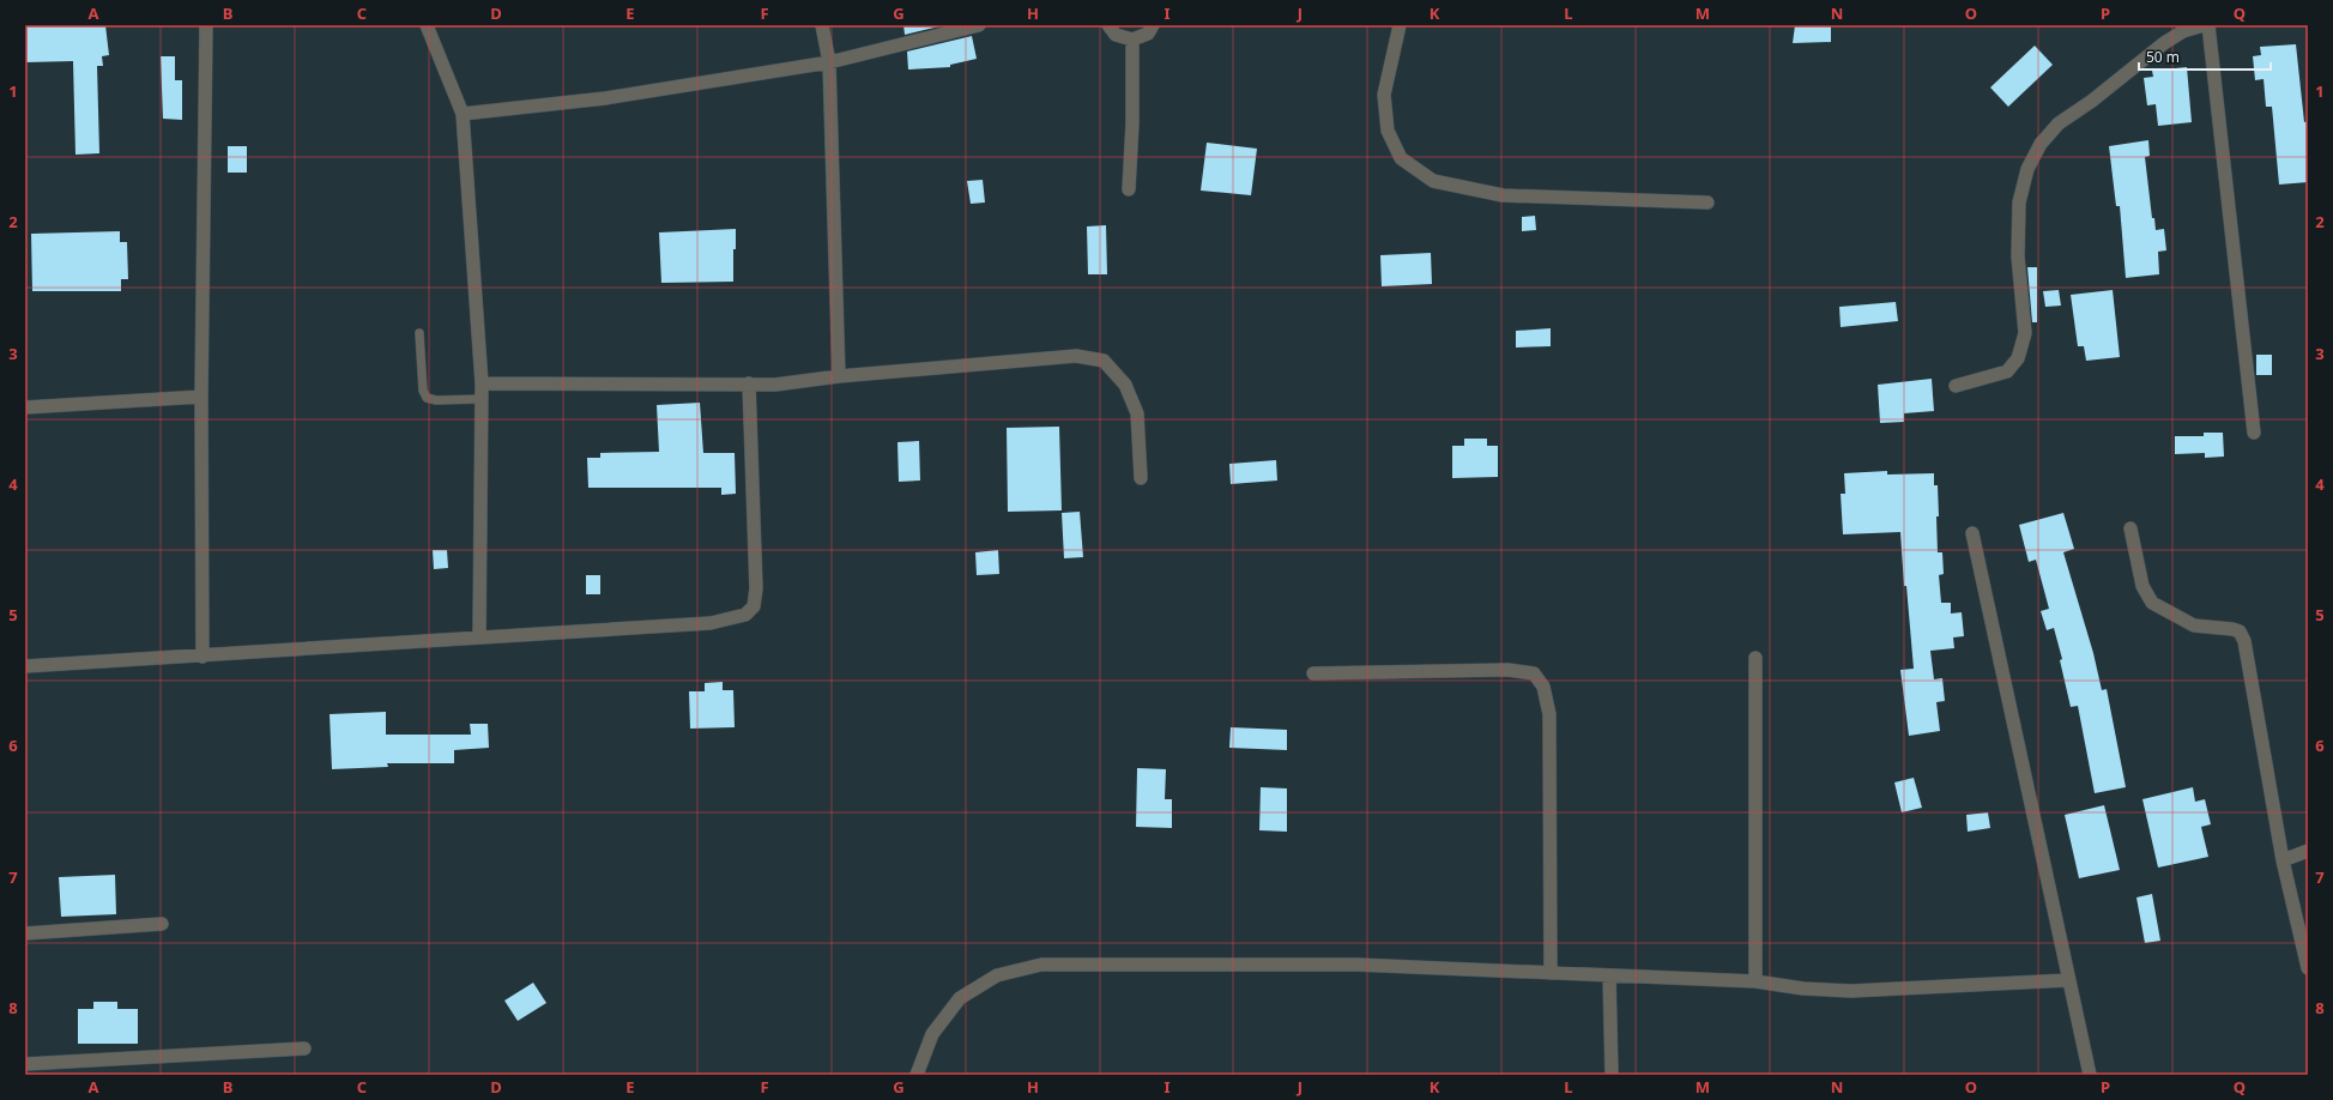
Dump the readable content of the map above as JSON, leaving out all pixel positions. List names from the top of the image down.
{
  "scale_bar": "50 m",
  "grid": {
    "columns": [
      "A",
      "B",
      "C",
      "D",
      "E",
      "F",
      "G",
      "H",
      "I",
      "J",
      "K",
      "L",
      "M",
      "N",
      "O",
      "P",
      "Q"
    ],
    "rows": [
      "1",
      "2",
      "3",
      "4",
      "5",
      "6",
      "7",
      "8"
    ]
  }
}
